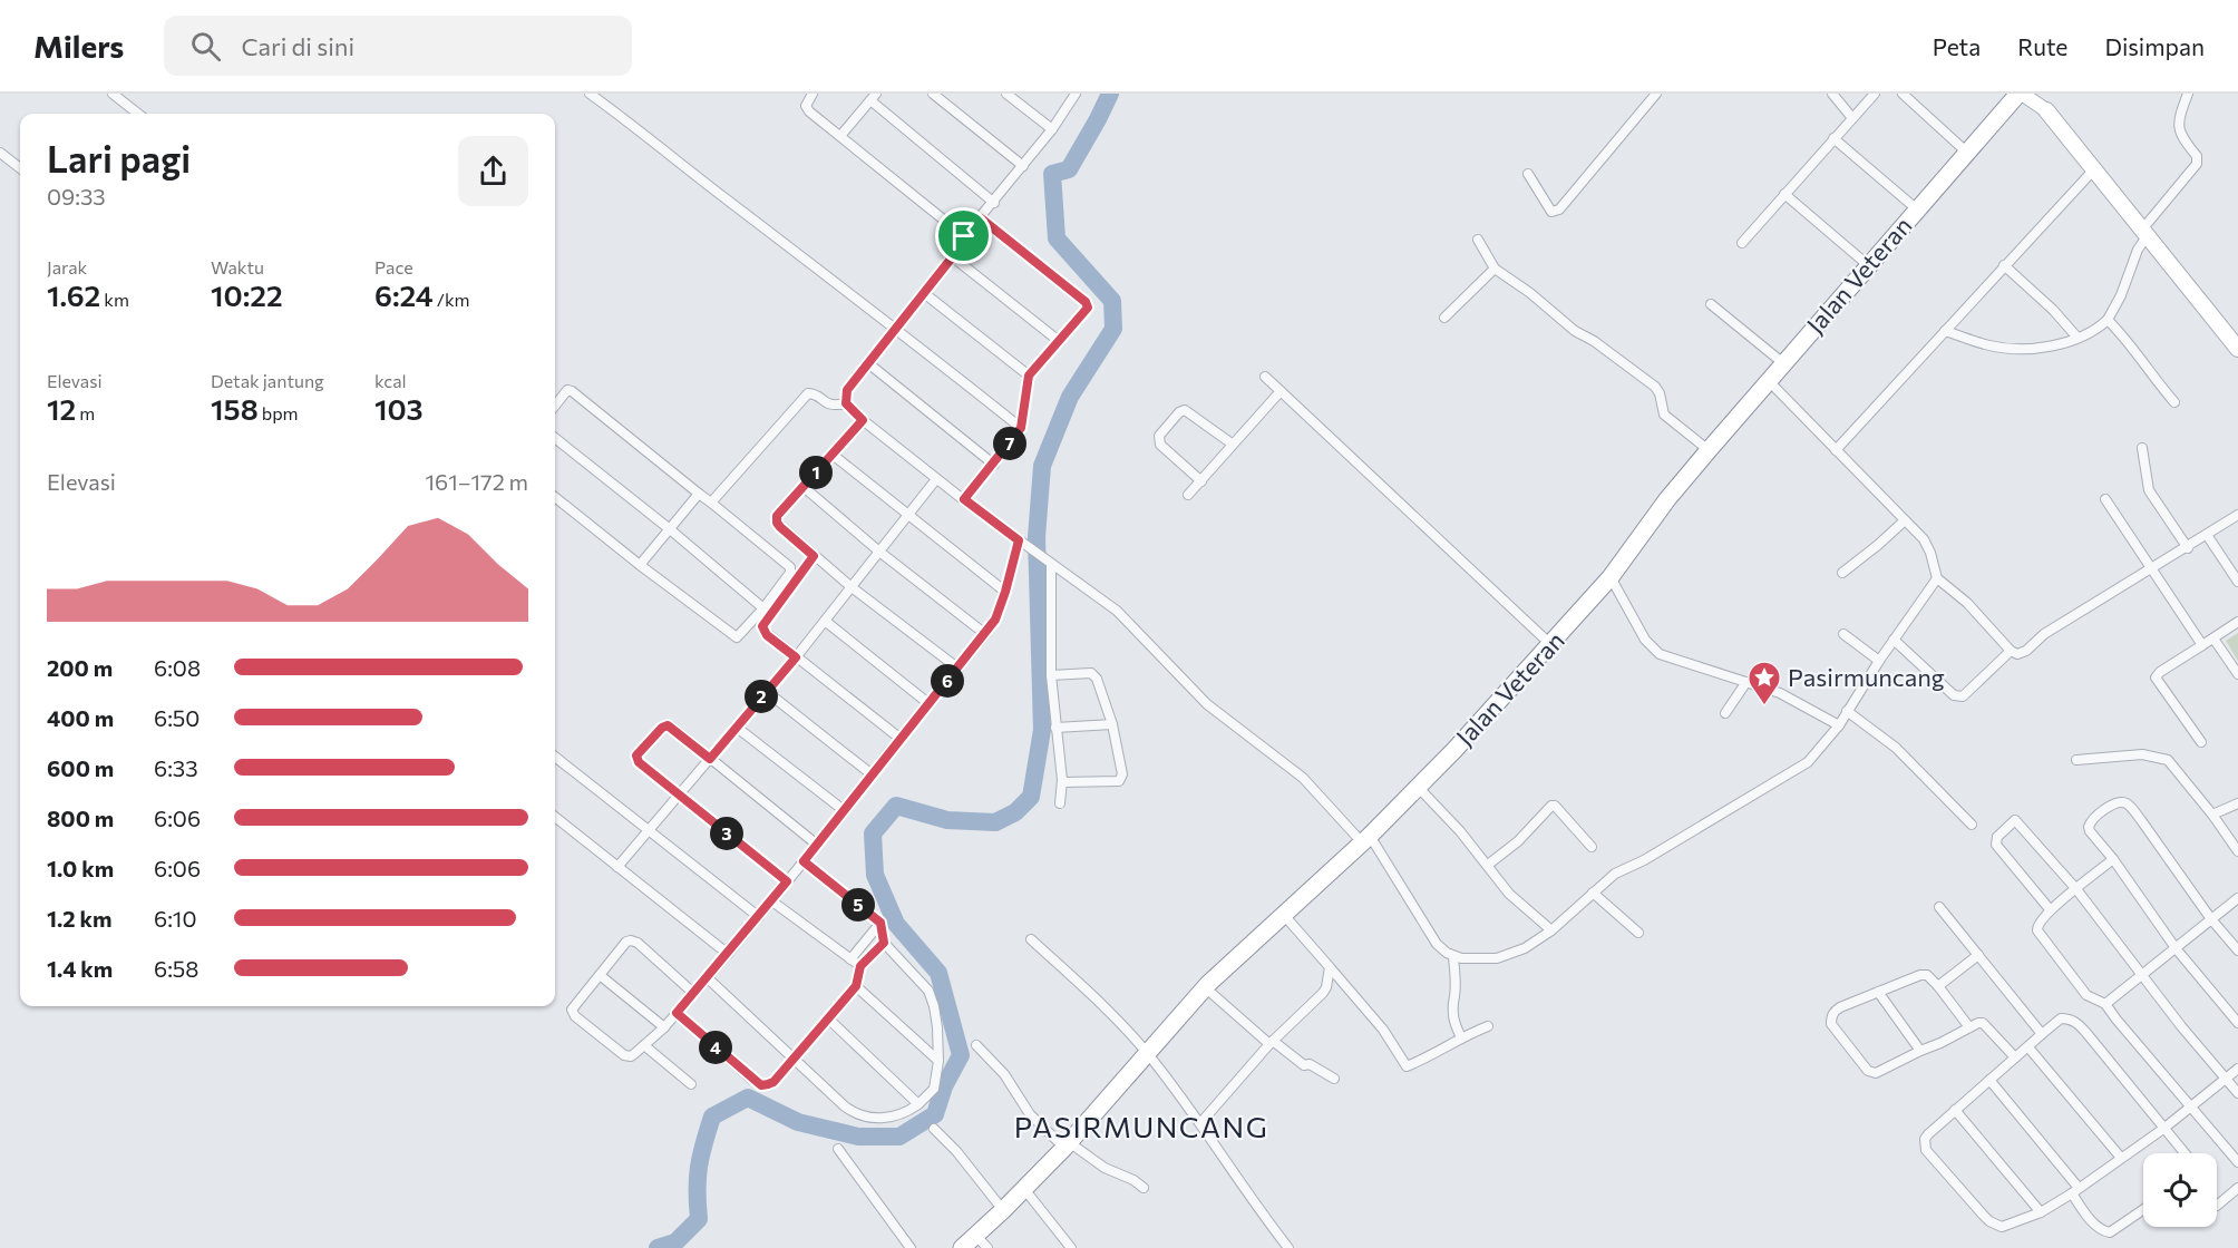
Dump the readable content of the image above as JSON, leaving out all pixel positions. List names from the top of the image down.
{
  "streets": {
    "highway": ["Jalan Veteran"]
  },
  "districts": ["PASIRMUNCANG"],
  "places": {
    "place": ["Pasirmuncang"]
  },
  "page": {
    "header": "Milers",
    "search": "Cari di sini",
    "nav": ["Peta", "Rute", "Disimpan"],
    "heading": ["Lari pagi", "09:33"],
    "stats": [
      ["Jarak", "1.62 km"],
      ["Waktu", "10:22"],
      ["Pace", "6:24 /km"],
      ["Elevasi", "12 m"],
      ["Detak jantung", "158 bpm"],
      ["kcal", "103"]
    ],
    "pins": [
      "7",
      "1",
      "6",
      "2",
      "3",
      "5",
      "4"
    ],
    "chart": ["Elevasi", "161–172 m"],
    "list": [
      {
        "name": "200 m",
        "note": "6:08"
      },
      {
        "name": "400 m",
        "note": "6:50"
      },
      {
        "name": "600 m",
        "note": "6:33"
      },
      {
        "name": "800 m",
        "note": "6:06"
      },
      {
        "name": "1.0 km",
        "note": "6:06"
      },
      {
        "name": "1.2 km",
        "note": "6:10"
      },
      {
        "name": "1.4 km",
        "note": "6:58"
      }
    ]
  }
}
